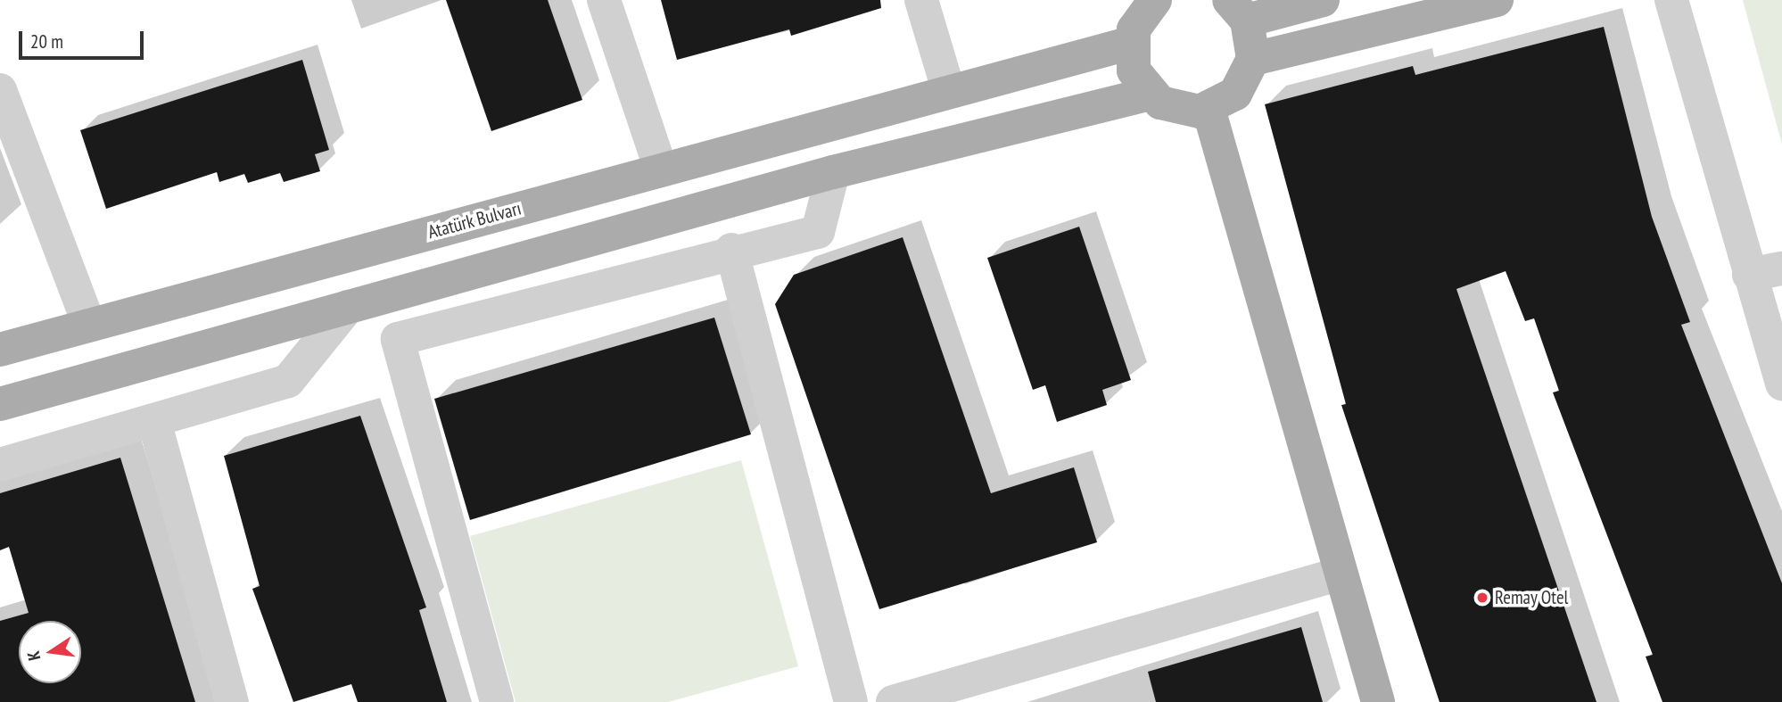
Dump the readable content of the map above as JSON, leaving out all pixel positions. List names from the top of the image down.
{
  "streets": {
    "main road": ["Atatürk Bulvarı"]
  },
  "places": ["Remay Otel"],
  "scale_bar": "20 m",
  "north": "left"
}
